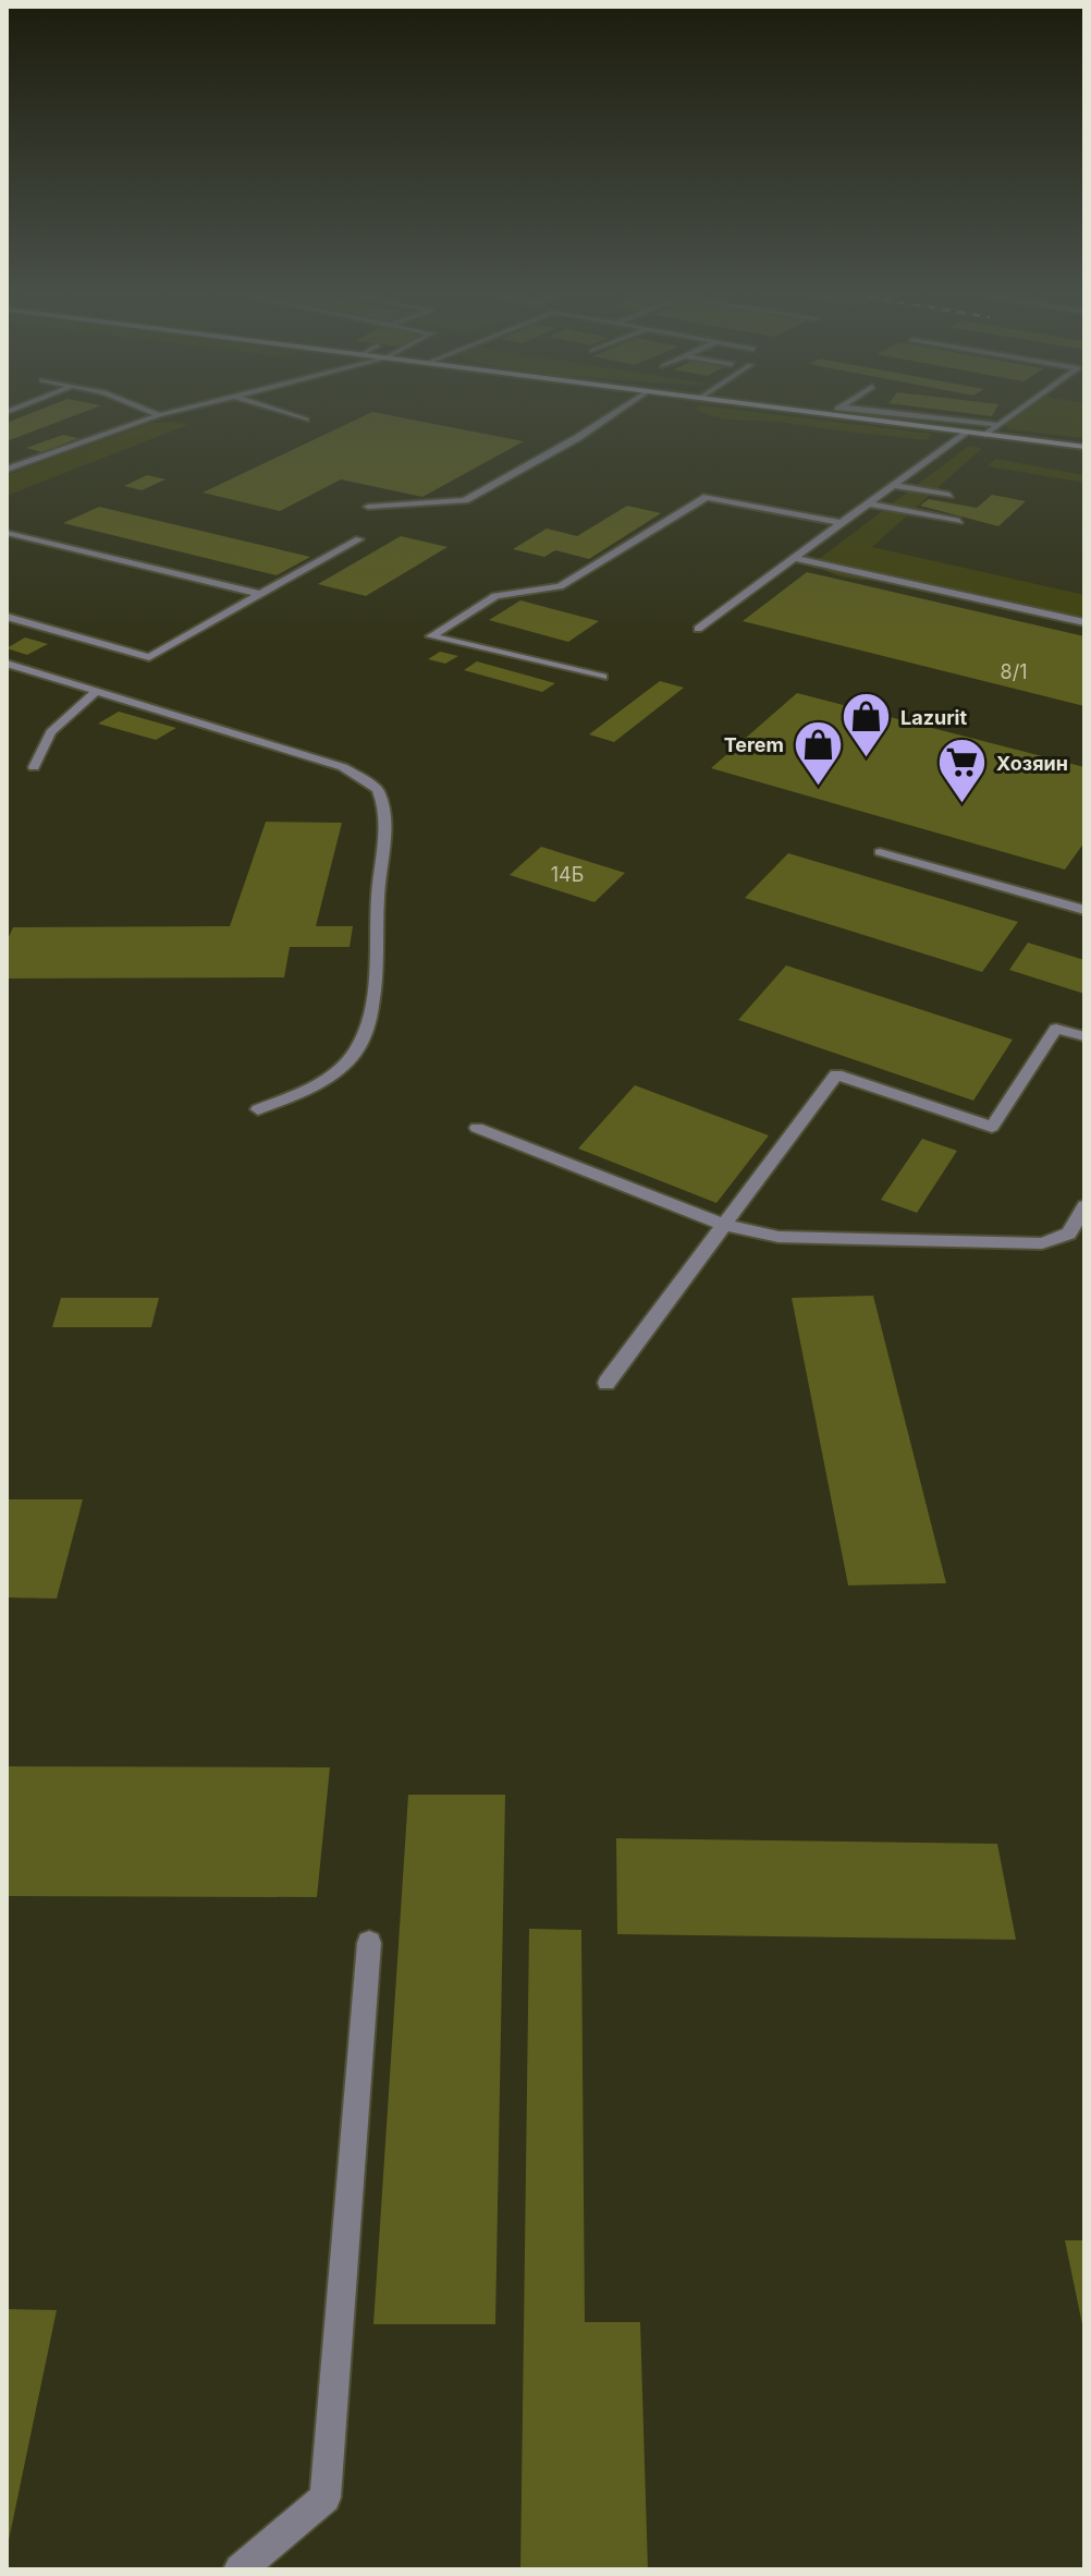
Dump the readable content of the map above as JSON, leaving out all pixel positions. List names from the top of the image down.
{
  "places": {
    "shop": ["Lazurit", "Terem"],
    "supermarket": ["Хозяин"]
  },
  "house_numbers": ["8/1", "14Б"]
}
